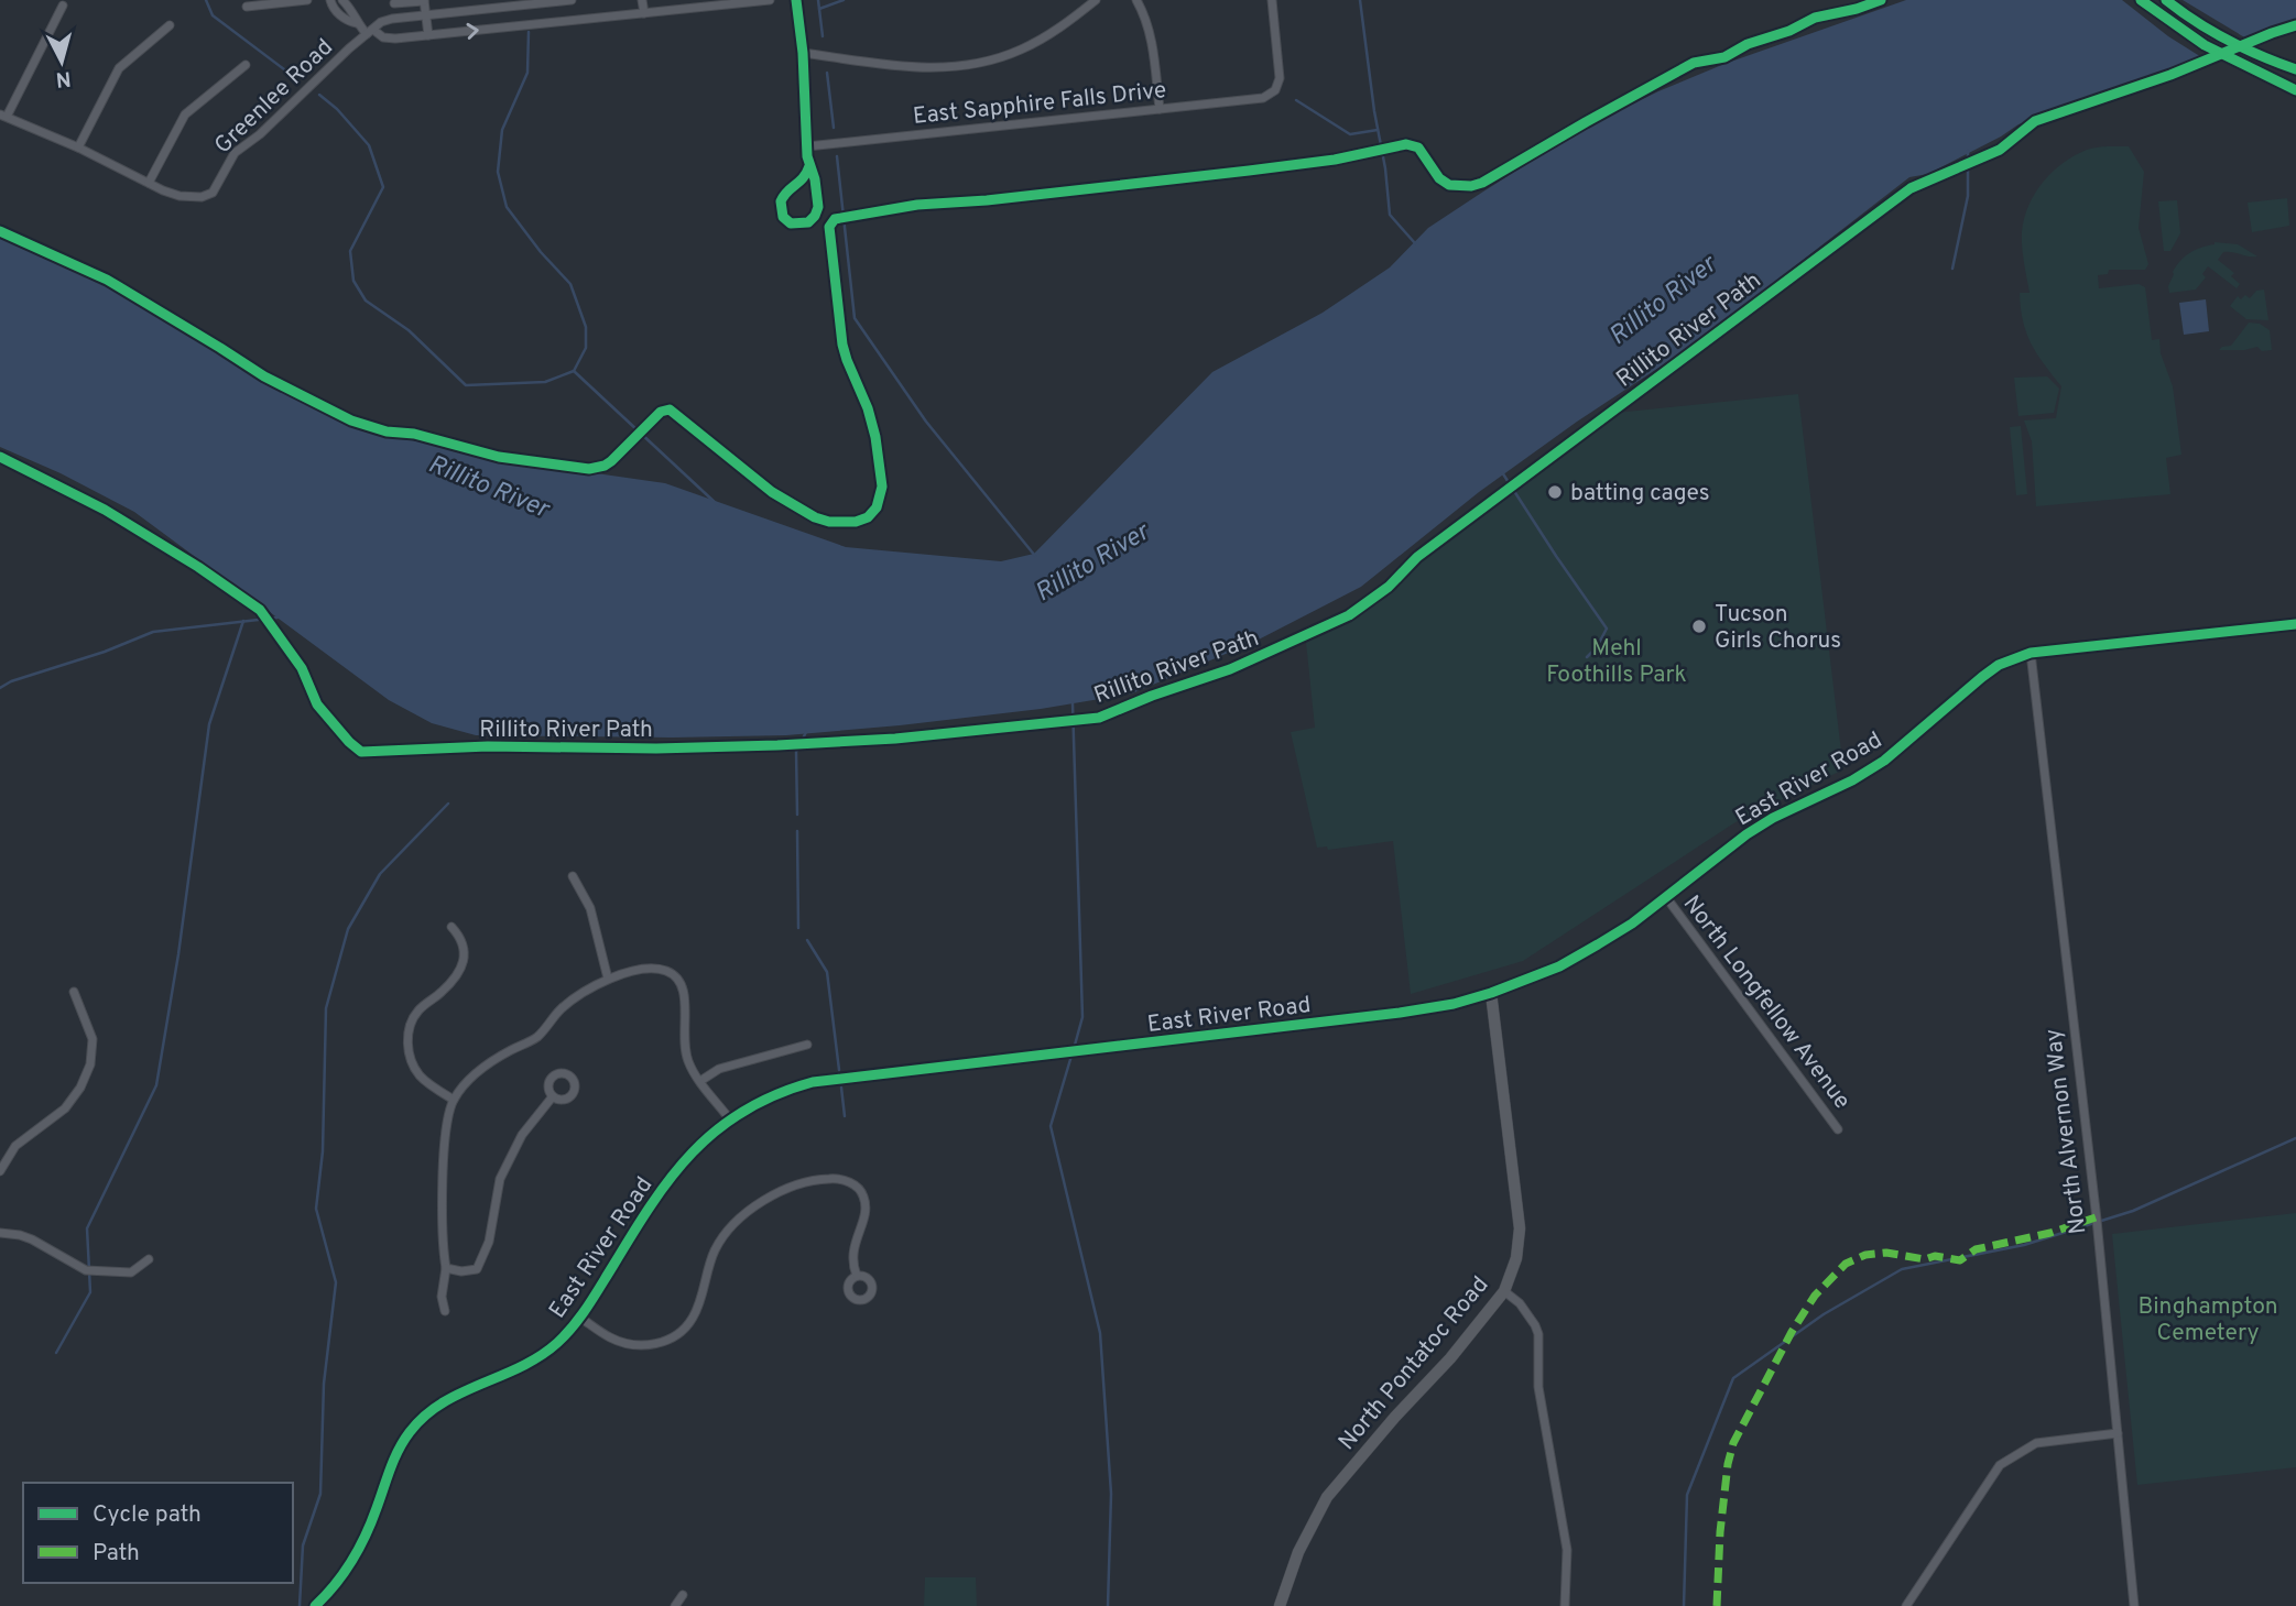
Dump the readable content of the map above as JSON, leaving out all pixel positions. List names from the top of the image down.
{
  "streets": {
    "street": [
      "Greenlee Road",
      "East Sapphire Falls Drive",
      "East River Road",
      "North Longfellow Avenue",
      "North Alvernon Way",
      "North Pontatoc Road"
    ],
    "cycle path": ["Rillito River Path"]
  },
  "crossings": [
    ["East River Road", "North Longfellow Avenue"],
    ["East River Road", "North Alvernon Way"],
    ["East River Road", "North Pontatoc Road"]
  ],
  "water": ["Rillito River"],
  "parks": ["Mehl Foothills Park", "Binghampton Cemetery"],
  "places": ["batting cages", "Tucson Girls Chorus"],
  "legend": ["Cycle path", "Path"],
  "north": "bottom"
}
